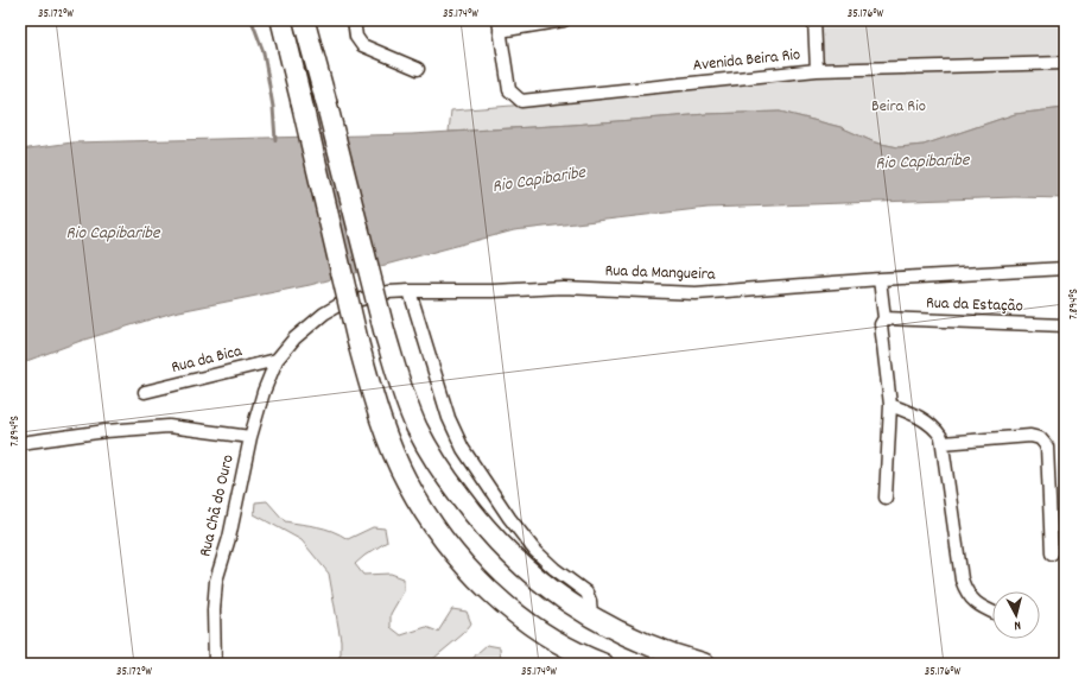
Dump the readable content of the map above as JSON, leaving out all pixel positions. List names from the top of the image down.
{
  "streets": {
    "street": [
      "Avenida Beira Rio",
      "Rua da Mangueira",
      "Rua da Estação",
      "Rua da Bica",
      "Rua Chã do Ouro"
    ]
  },
  "crossings": [
    ["Rua da Mangueira", "Rua da Bica"],
    ["Rua da Mangueira", "Rua Chã do Ouro"],
    ["Rua da Bica", "Rua Chã do Ouro"]
  ],
  "water": ["Rio Capibaribe"],
  "parks": ["Beira Rio"],
  "north": "bottom",
  "coordinates": [
    "35.172°W",
    "35.174°W",
    "35.176°W",
    "7.894°S"
  ]
}
